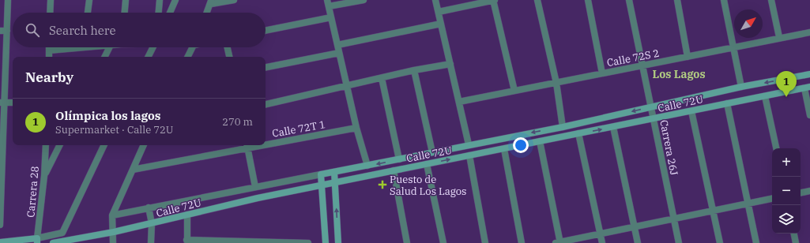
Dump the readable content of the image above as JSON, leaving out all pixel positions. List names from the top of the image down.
{
  "streets": {
    "street": [
      "Calle 72S 2",
      "Calle 72U",
      "Calle 72T 1",
      "Carrera 26J",
      "Carrera 28"
    ]
  },
  "crossings": [
    ["Calle 72S 2", "Carrera 26J"],
    ["Calle 72U", "Carrera 26J"]
  ],
  "districts": ["Los Lagos"],
  "places": {
    "health": ["Puesto de Salud Los Lagos"]
  },
  "north": "top right",
  "page": {
    "search": "Search here",
    "heading": "Nearby",
    "pins": "1",
    "list": [
      {
        "mark": "1",
        "name": "Olímpica los lagos",
        "note": "Supermarket · Calle 72U",
        "value": "270 m"
      }
    ],
    "map_buttons": ["+", "−"]
  }
}
